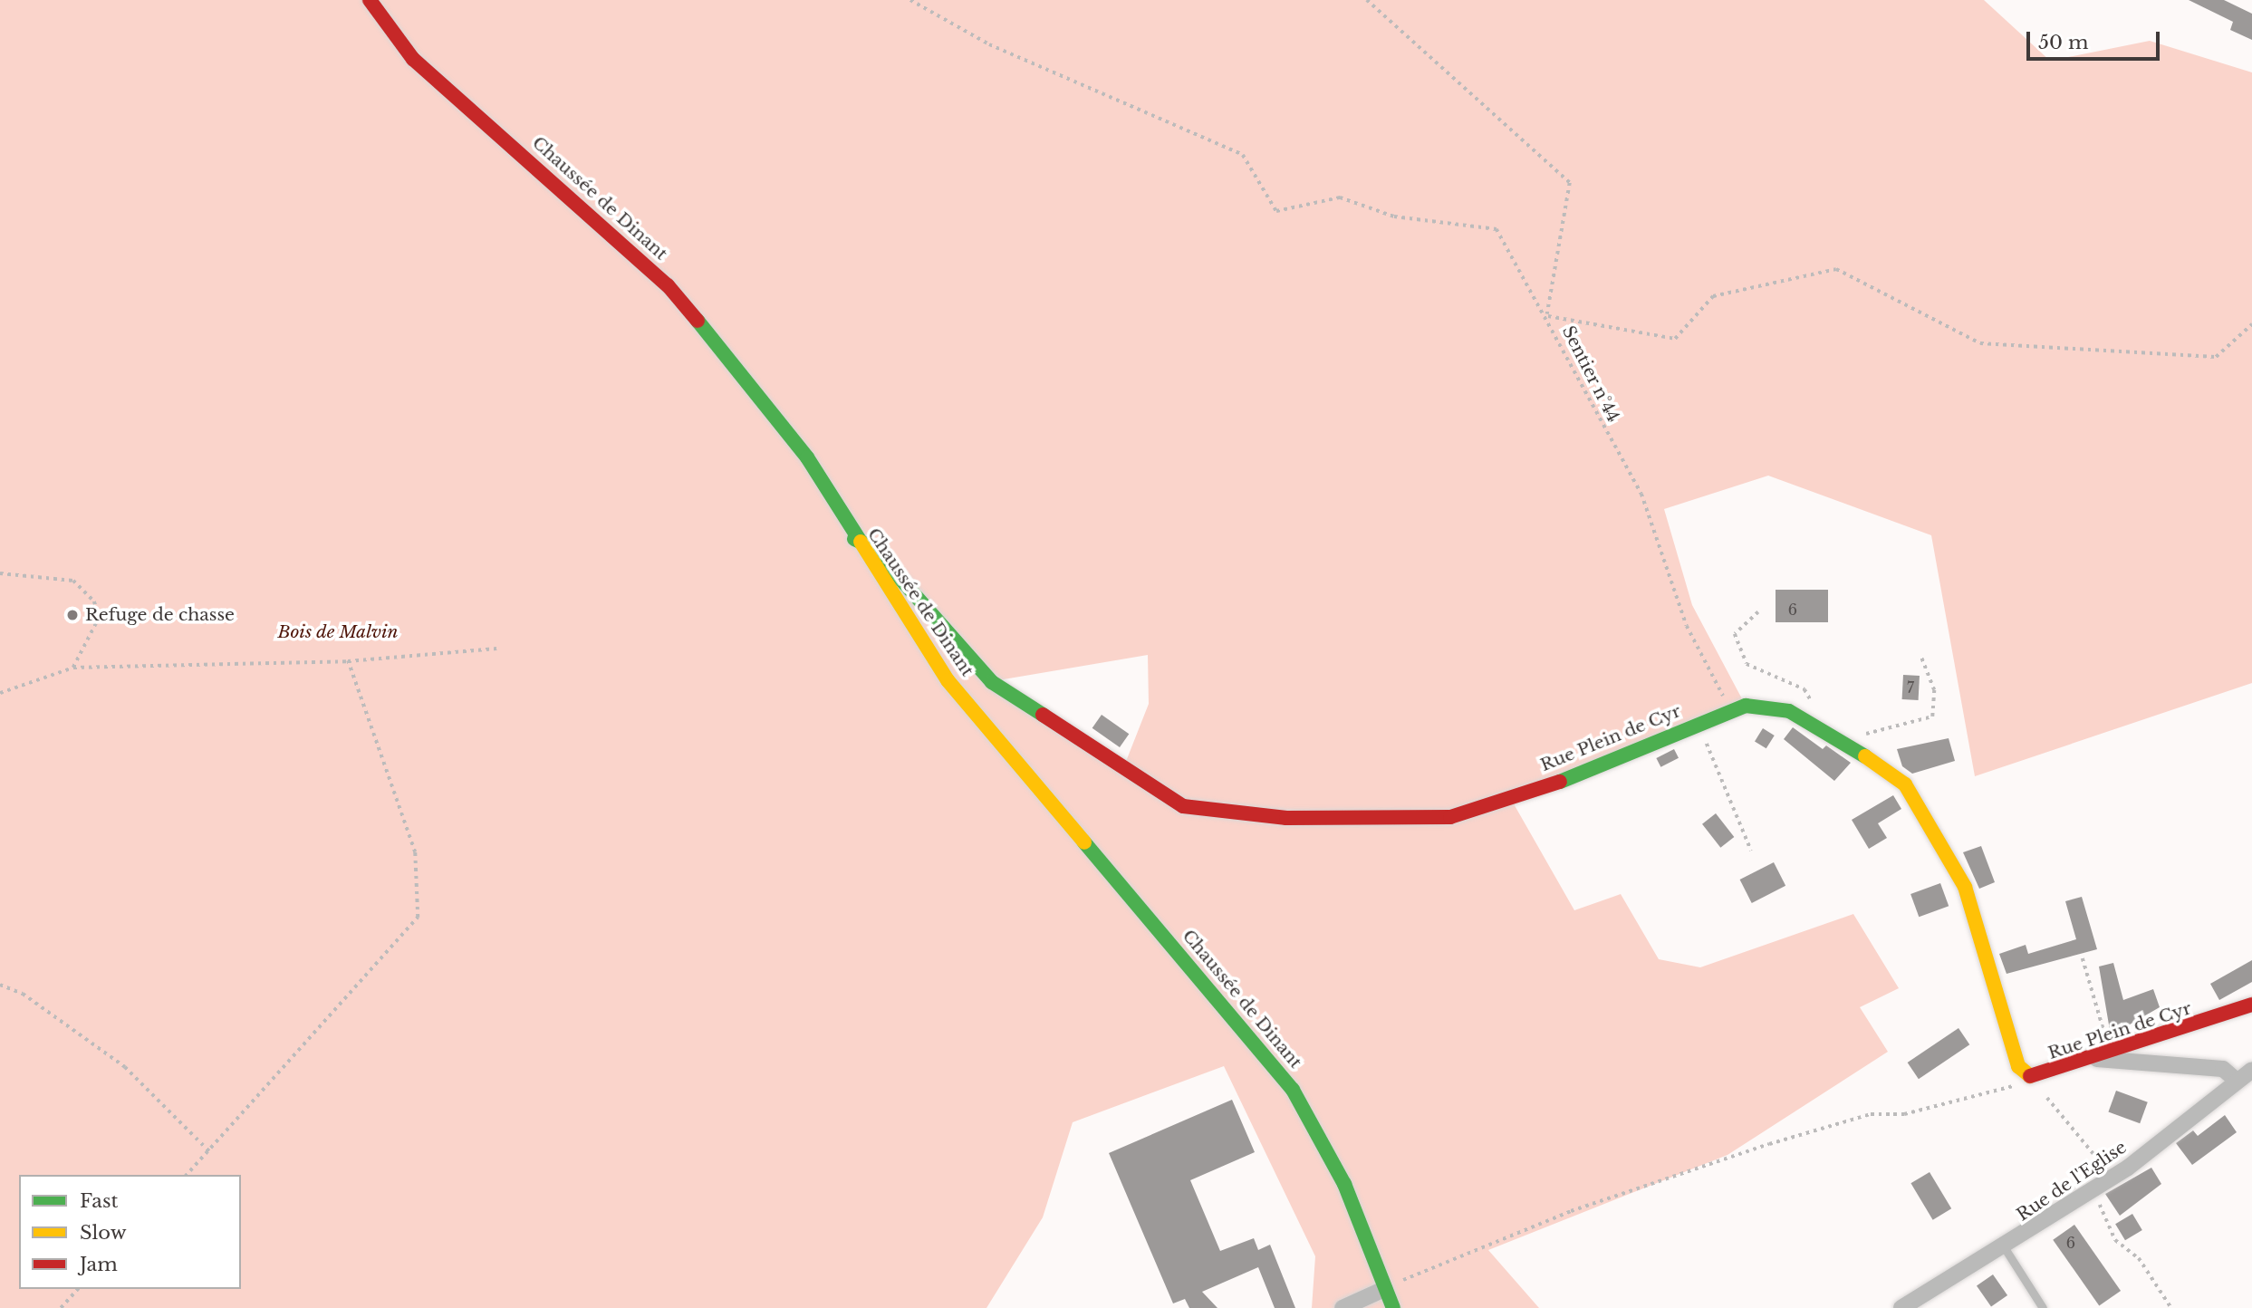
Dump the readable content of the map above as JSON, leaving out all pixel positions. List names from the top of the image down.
{
  "streets": {
    "street": ["Chaussée de Dinant", "Rue Plein de Cyr", "Rue de l'Eglise"],
    "path": ["Sentier n°44"]
  },
  "crossings": [
    ["Chaussée de Dinant", "Rue Plein de Cyr"],
    ["Sentier n°44", "Rue Plein de Cyr"]
  ],
  "parks": ["Bois de Malvin"],
  "places": ["Refuge de chasse"],
  "house_numbers": ["6", "7", "6"],
  "legend": ["Fast", "Slow", "Jam"],
  "scale_bar": "50 m"
}
